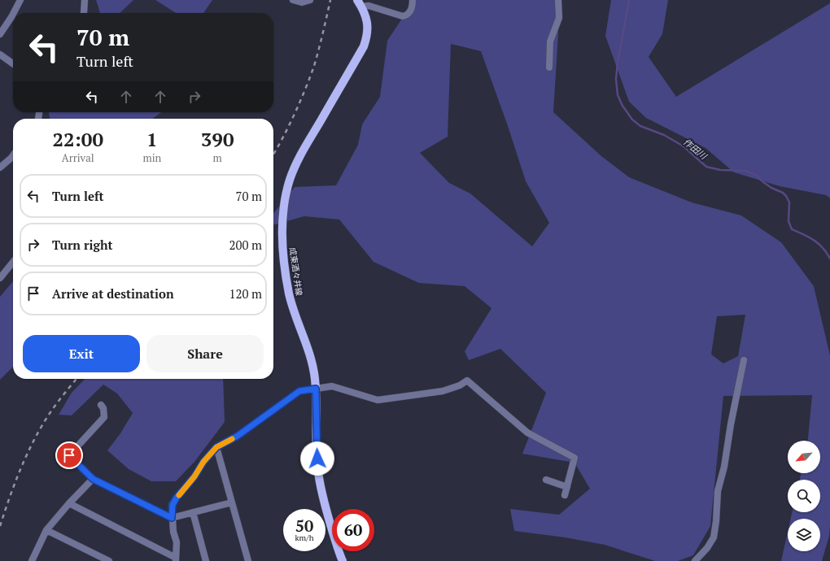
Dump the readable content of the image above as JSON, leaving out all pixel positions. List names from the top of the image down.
{
  "streets": {
    "main road": ["成東酒々井線"]
  },
  "water": ["作田川"],
  "north": "bottom left",
  "page": {
    "turn": ["70 m", "Turn left"],
    "eta": [
      "22:00",
      "Arrival",
      "1",
      "min",
      "390",
      "m"
    ],
    "list": [
      {
        "name": "Turn left",
        "value": "70 m"
      },
      {
        "name": "Turn right",
        "value": "200 m"
      },
      {
        "name": "Arrive at destination",
        "value": "120 m"
      }
    ],
    "buttons": ["Exit", "Share"],
    "speed": "50 km/h",
    "limit": "60"
  }
}
